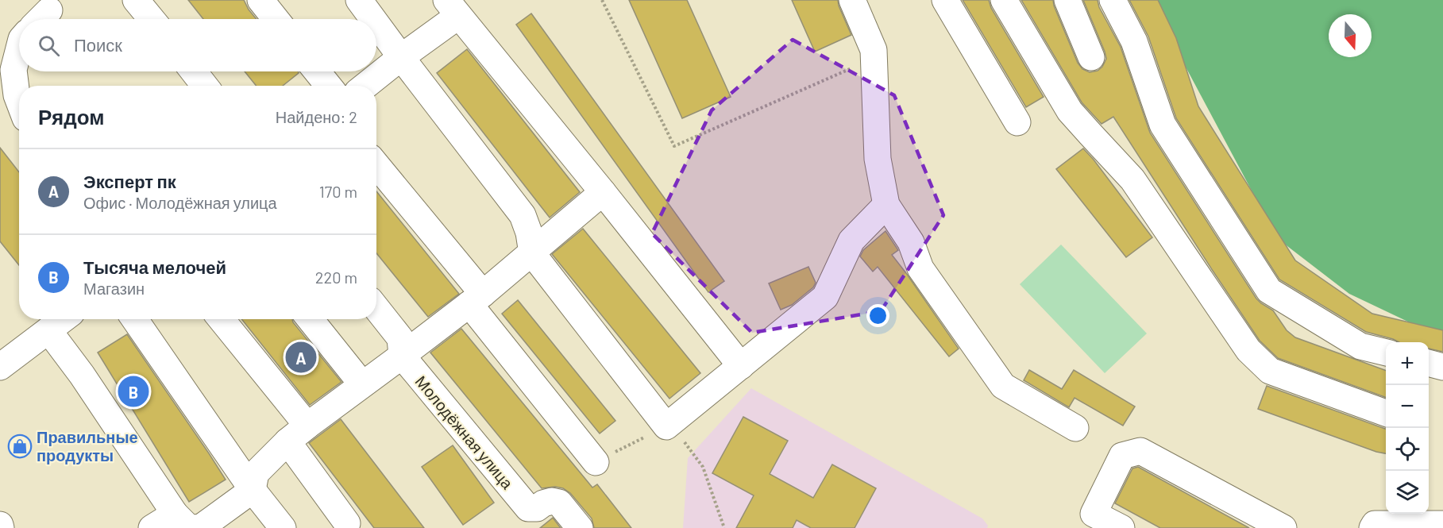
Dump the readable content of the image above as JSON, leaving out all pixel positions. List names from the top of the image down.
{
  "streets": {
    "street": ["Молодёжная улица"]
  },
  "places": {
    "shop": ["Правильные продукты"]
  },
  "north": "bottom",
  "page": {
    "search": "Поиск",
    "heading": ["Рядом", "Найдено: 2"],
    "list": [
      {
        "mark": "A",
        "name": "Эксперт пк",
        "note": "Офис · Молодёжная улица",
        "value": "170 m"
      },
      {
        "mark": "B",
        "name": "Тысяча мелочей",
        "note": "Магазин",
        "value": "220 m"
      }
    ],
    "pins": ["A", "B"],
    "map_buttons": ["+", "−"]
  }
}
